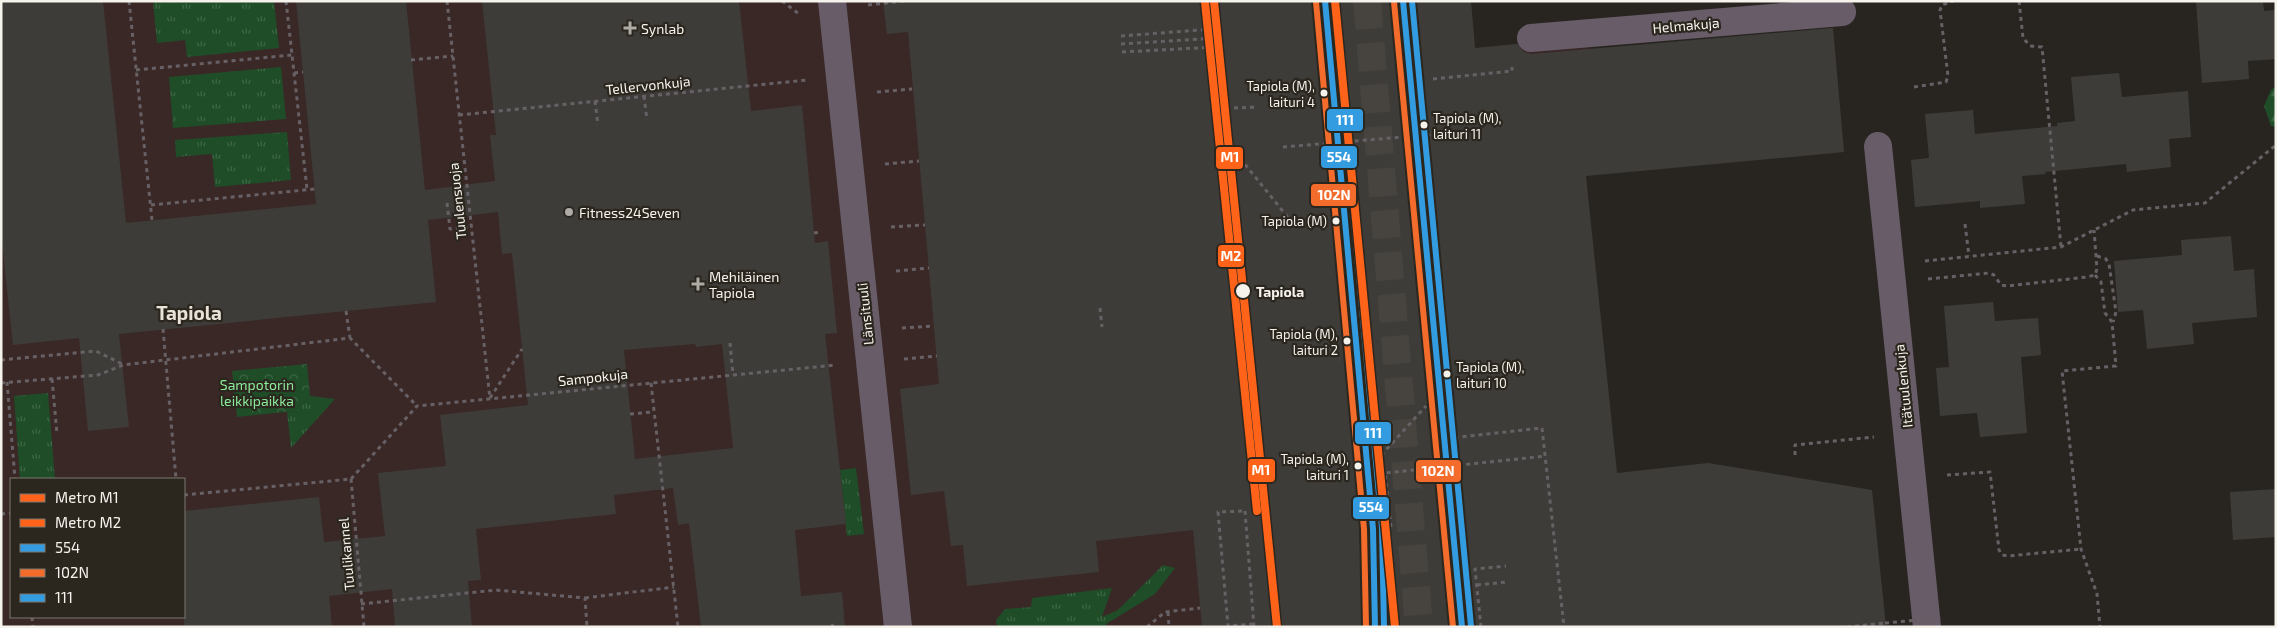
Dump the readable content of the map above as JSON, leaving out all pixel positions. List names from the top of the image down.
{
  "streets": {
    "street": ["Helmakuja", "Länsituuli", "Itätuulenkuja"],
    "path": [
      "Tellervonkuja",
      "Tuulensuoja",
      "Sampokuja",
      "Tuulikannel"
    ]
  },
  "crossings": [
    ["Tellervonkuja", "Tuulensuoja"],
    ["Tellervonkuja", "Länsituuli"],
    ["Tuulensuoja", "Sampokuja"],
    ["Länsituuli", "Sampokuja"]
  ],
  "districts": ["Tapiola"],
  "parks": ["Sampotorin leikkipaikka"],
  "places": {
    "health": ["Synlab", "Mehiläinen Tapiola"],
    "other": [
      "Tapiola (M), laituri 4",
      "Tapiola (M), laituri 11",
      "Fitness24Seven",
      "Tapiola (M)",
      "Tapiola",
      "Tapiola (M), laituri 2",
      "Tapiola (M), laituri 10",
      "Tapiola (M), laituri 1"
    ]
  },
  "lines": [
    "metro line M1",
    "transit line 554",
    "transit line 111",
    "metro line M2",
    "transit line 102N"
  ],
  "legend": [
    "Metro M1",
    "Metro M2",
    "554",
    "102N",
    "111"
  ]
}
